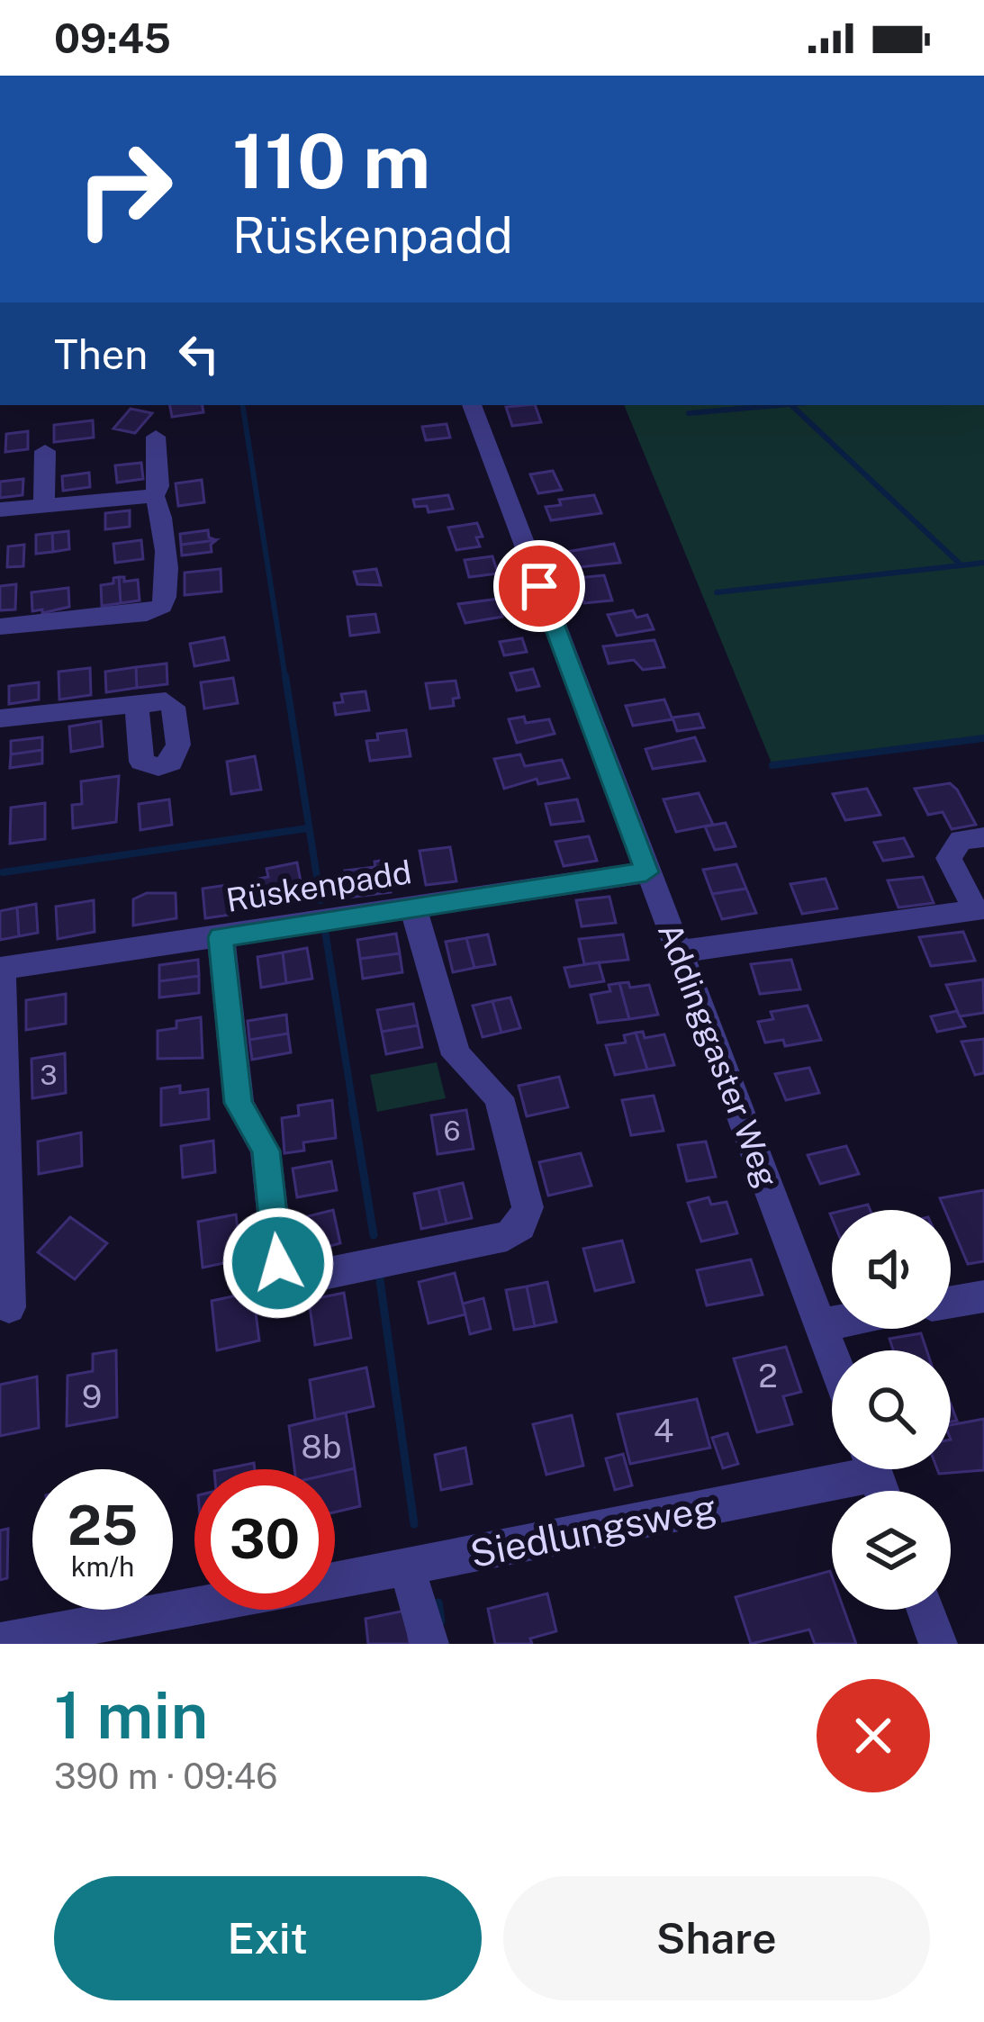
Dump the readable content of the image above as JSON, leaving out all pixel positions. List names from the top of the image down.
{
  "streets": {
    "street": ["Rüskenpadd", "Addinggaster Weg", "Siedlungsweg"]
  },
  "crossings": [
    ["Rüskenpadd", "Addinggaster Weg"]
  ],
  "house_numbers": [
    "3",
    "6",
    "2",
    "9",
    "4",
    "8b"
  ],
  "page": {
    "status": "09:45",
    "turn": ["110 m", "Rüskenpadd"],
    "then": "Then",
    "speed": "25 km/h",
    "limit": "30",
    "heading": ["1 min", "390 m · 09:46"],
    "buttons": ["Exit", "Share"]
  }
}
